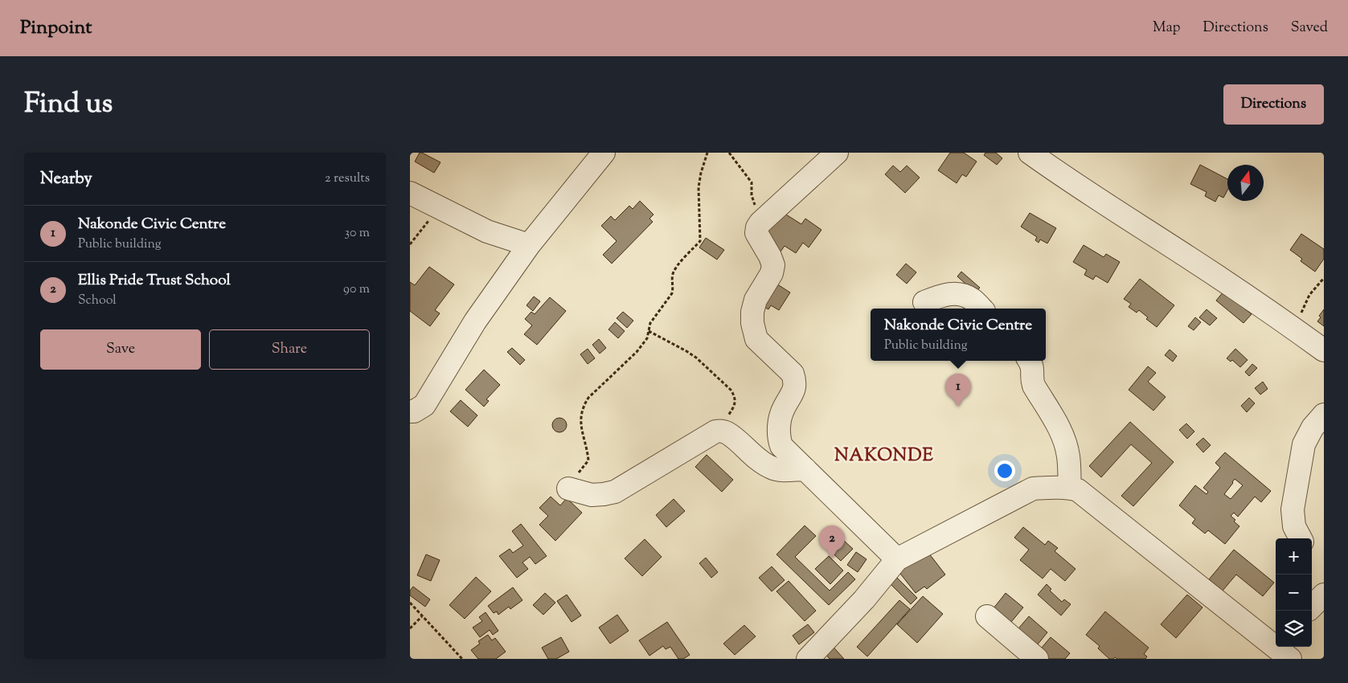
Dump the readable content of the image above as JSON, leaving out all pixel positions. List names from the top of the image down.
{
  "districts": ["NAKONDE"],
  "north": "top",
  "page": {
    "header": "Pinpoint",
    "nav": ["Map", "Directions", "Saved"],
    "title": "Find us",
    "buttons": [
      "Directions",
      ["Save", "Share"]
    ],
    "heading": ["Nearby", "2 results"],
    "list": [
      {
        "mark": "1",
        "name": "Nakonde Civic Centre",
        "note": "Public building",
        "value": "30 m"
      },
      {
        "mark": "2",
        "name": "Ellis Pride Trust School",
        "note": "School",
        "value": "90 m"
      }
    ],
    "popup": ["Nakonde Civic Centre", "Public building"],
    "pins": ["1", "2"],
    "map_buttons": ["+", "−"]
  }
}
